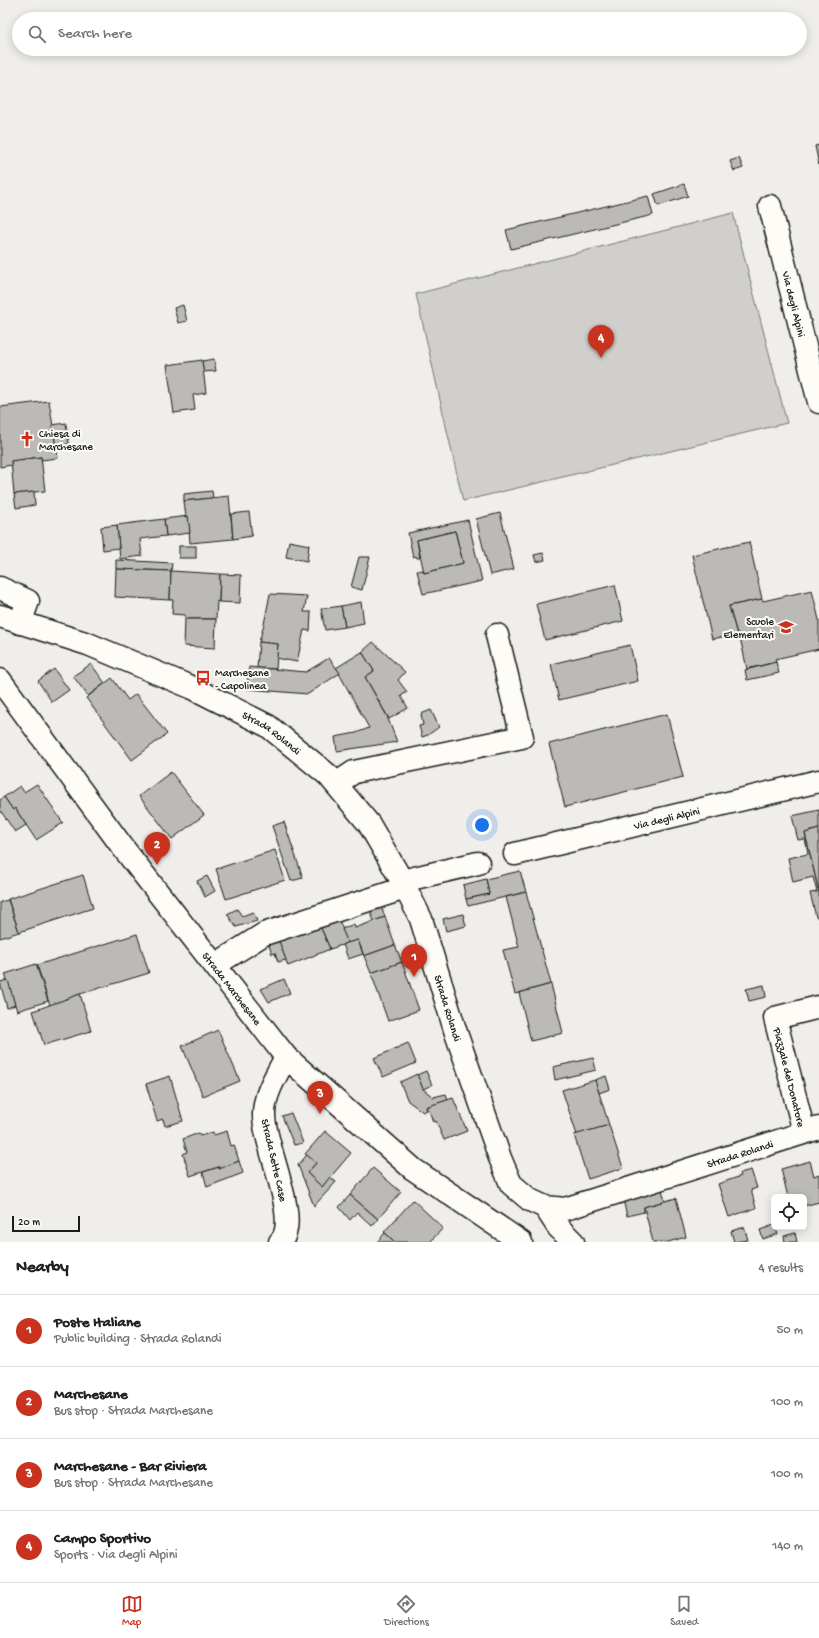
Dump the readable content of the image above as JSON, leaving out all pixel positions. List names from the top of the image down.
{
  "streets": {
    "street": [
      "Via degli Alpini",
      "Strada Rolandi",
      "Strada Marchesane",
      "Piazzale del Donatore",
      "Strada Sette Case"
    ]
  },
  "crossings": [
    ["Strada Rolandi", "Piazzale del Donatore"],
    ["Strada Marchesane", "Strada Sette Case"]
  ],
  "places": {
    "church": ["Chiesa di Marchesane"],
    "school or university": ["Scuole Elementari"],
    "bus stop": ["Marchesane - Capolinea"]
  },
  "scale_bar": "20 m",
  "page": {
    "search": "Search here",
    "pins": [
      "4",
      "2",
      "1",
      "3"
    ],
    "scale": "20 m",
    "heading": ["Nearby", "4 results"],
    "list": [
      {
        "mark": "1",
        "name": "Poste Italiane",
        "note": "Public building · Strada Rolandi",
        "value": "50 m"
      },
      {
        "mark": "2",
        "name": "Marchesane",
        "note": "Bus stop · Strada Marchesane",
        "value": "100 m"
      },
      {
        "mark": "3",
        "name": "Marchesane - Bar Riviera",
        "note": "Bus stop · Strada Marchesane",
        "value": "100 m"
      },
      {
        "mark": "4",
        "name": "Campo Sportivo",
        "note": "Sports · Via degli Alpini",
        "value": "140 m"
      }
    ],
    "nav": ["Map", "Directions", "Saved"]
  }
}
